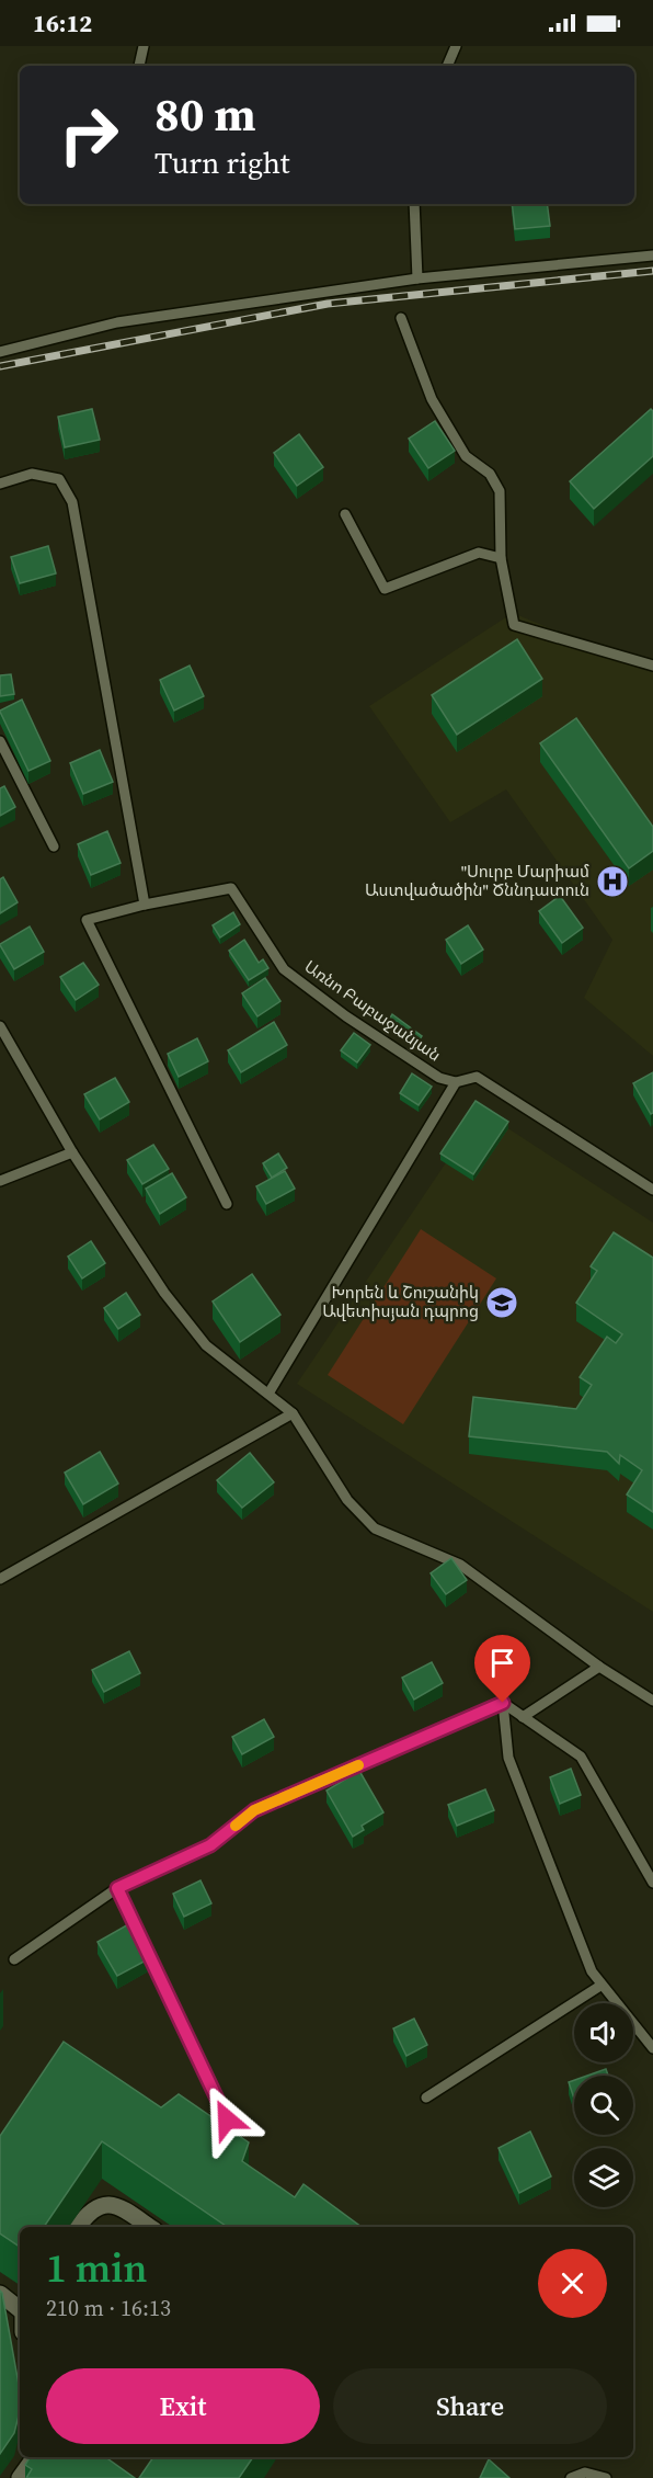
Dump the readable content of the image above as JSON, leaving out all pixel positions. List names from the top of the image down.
{
  "streets": {
    "lane": ["Առնո Բաբաջանյան"]
  },
  "places": {
    "hospital": ["\"Սուրբ Մարիամ Աստվածածին\" Ծննդատուն"],
    "school or university": ["Խորեն և Շուշանիկ Ավետիսյան դպրոց"]
  },
  "page": {
    "status": "16:12",
    "turn": ["80 m", "Turn right"],
    "heading": ["1 min", "210 m · 16:13"],
    "buttons": ["Exit", "Share"]
  }
}
